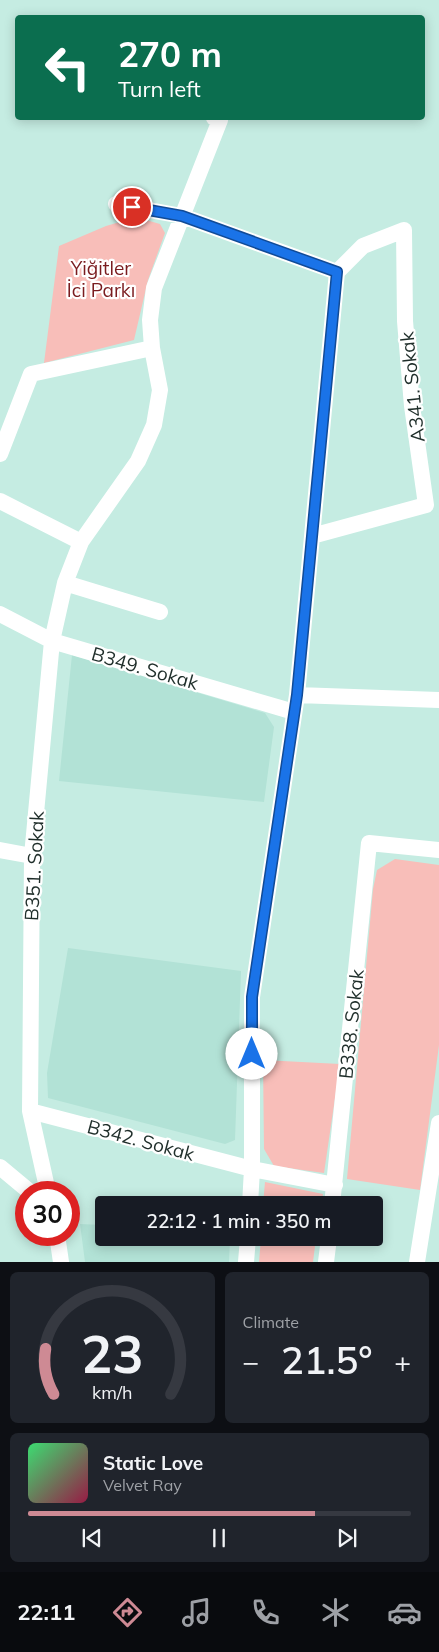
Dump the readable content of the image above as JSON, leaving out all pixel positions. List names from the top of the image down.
{
  "streets": {
    "street": [
      "A341. Sokak",
      "B349. Sokak",
      "B351. Sokak",
      "B338. Sokak",
      "B342. Sokak"
    ]
  },
  "crossings": [
    ["B349. Sokak", "B351. Sokak"],
    ["B351. Sokak", "B342. Sokak"],
    ["B338. Sokak", "B342. Sokak"]
  ],
  "parks": ["Yiğitler İci Parkı"],
  "page": {
    "turn": ["270 m", "Turn left"],
    "limit": "30",
    "trip": "22:12 · 1 min · 350 m",
    "tile": "Climate",
    "heat": ["−", "21.5°", "+"],
    "song": ["Static Love", "Velvet Ray"],
    "tabs": "22:11",
    "gauge": ["23", "km/h"]
  }
}
